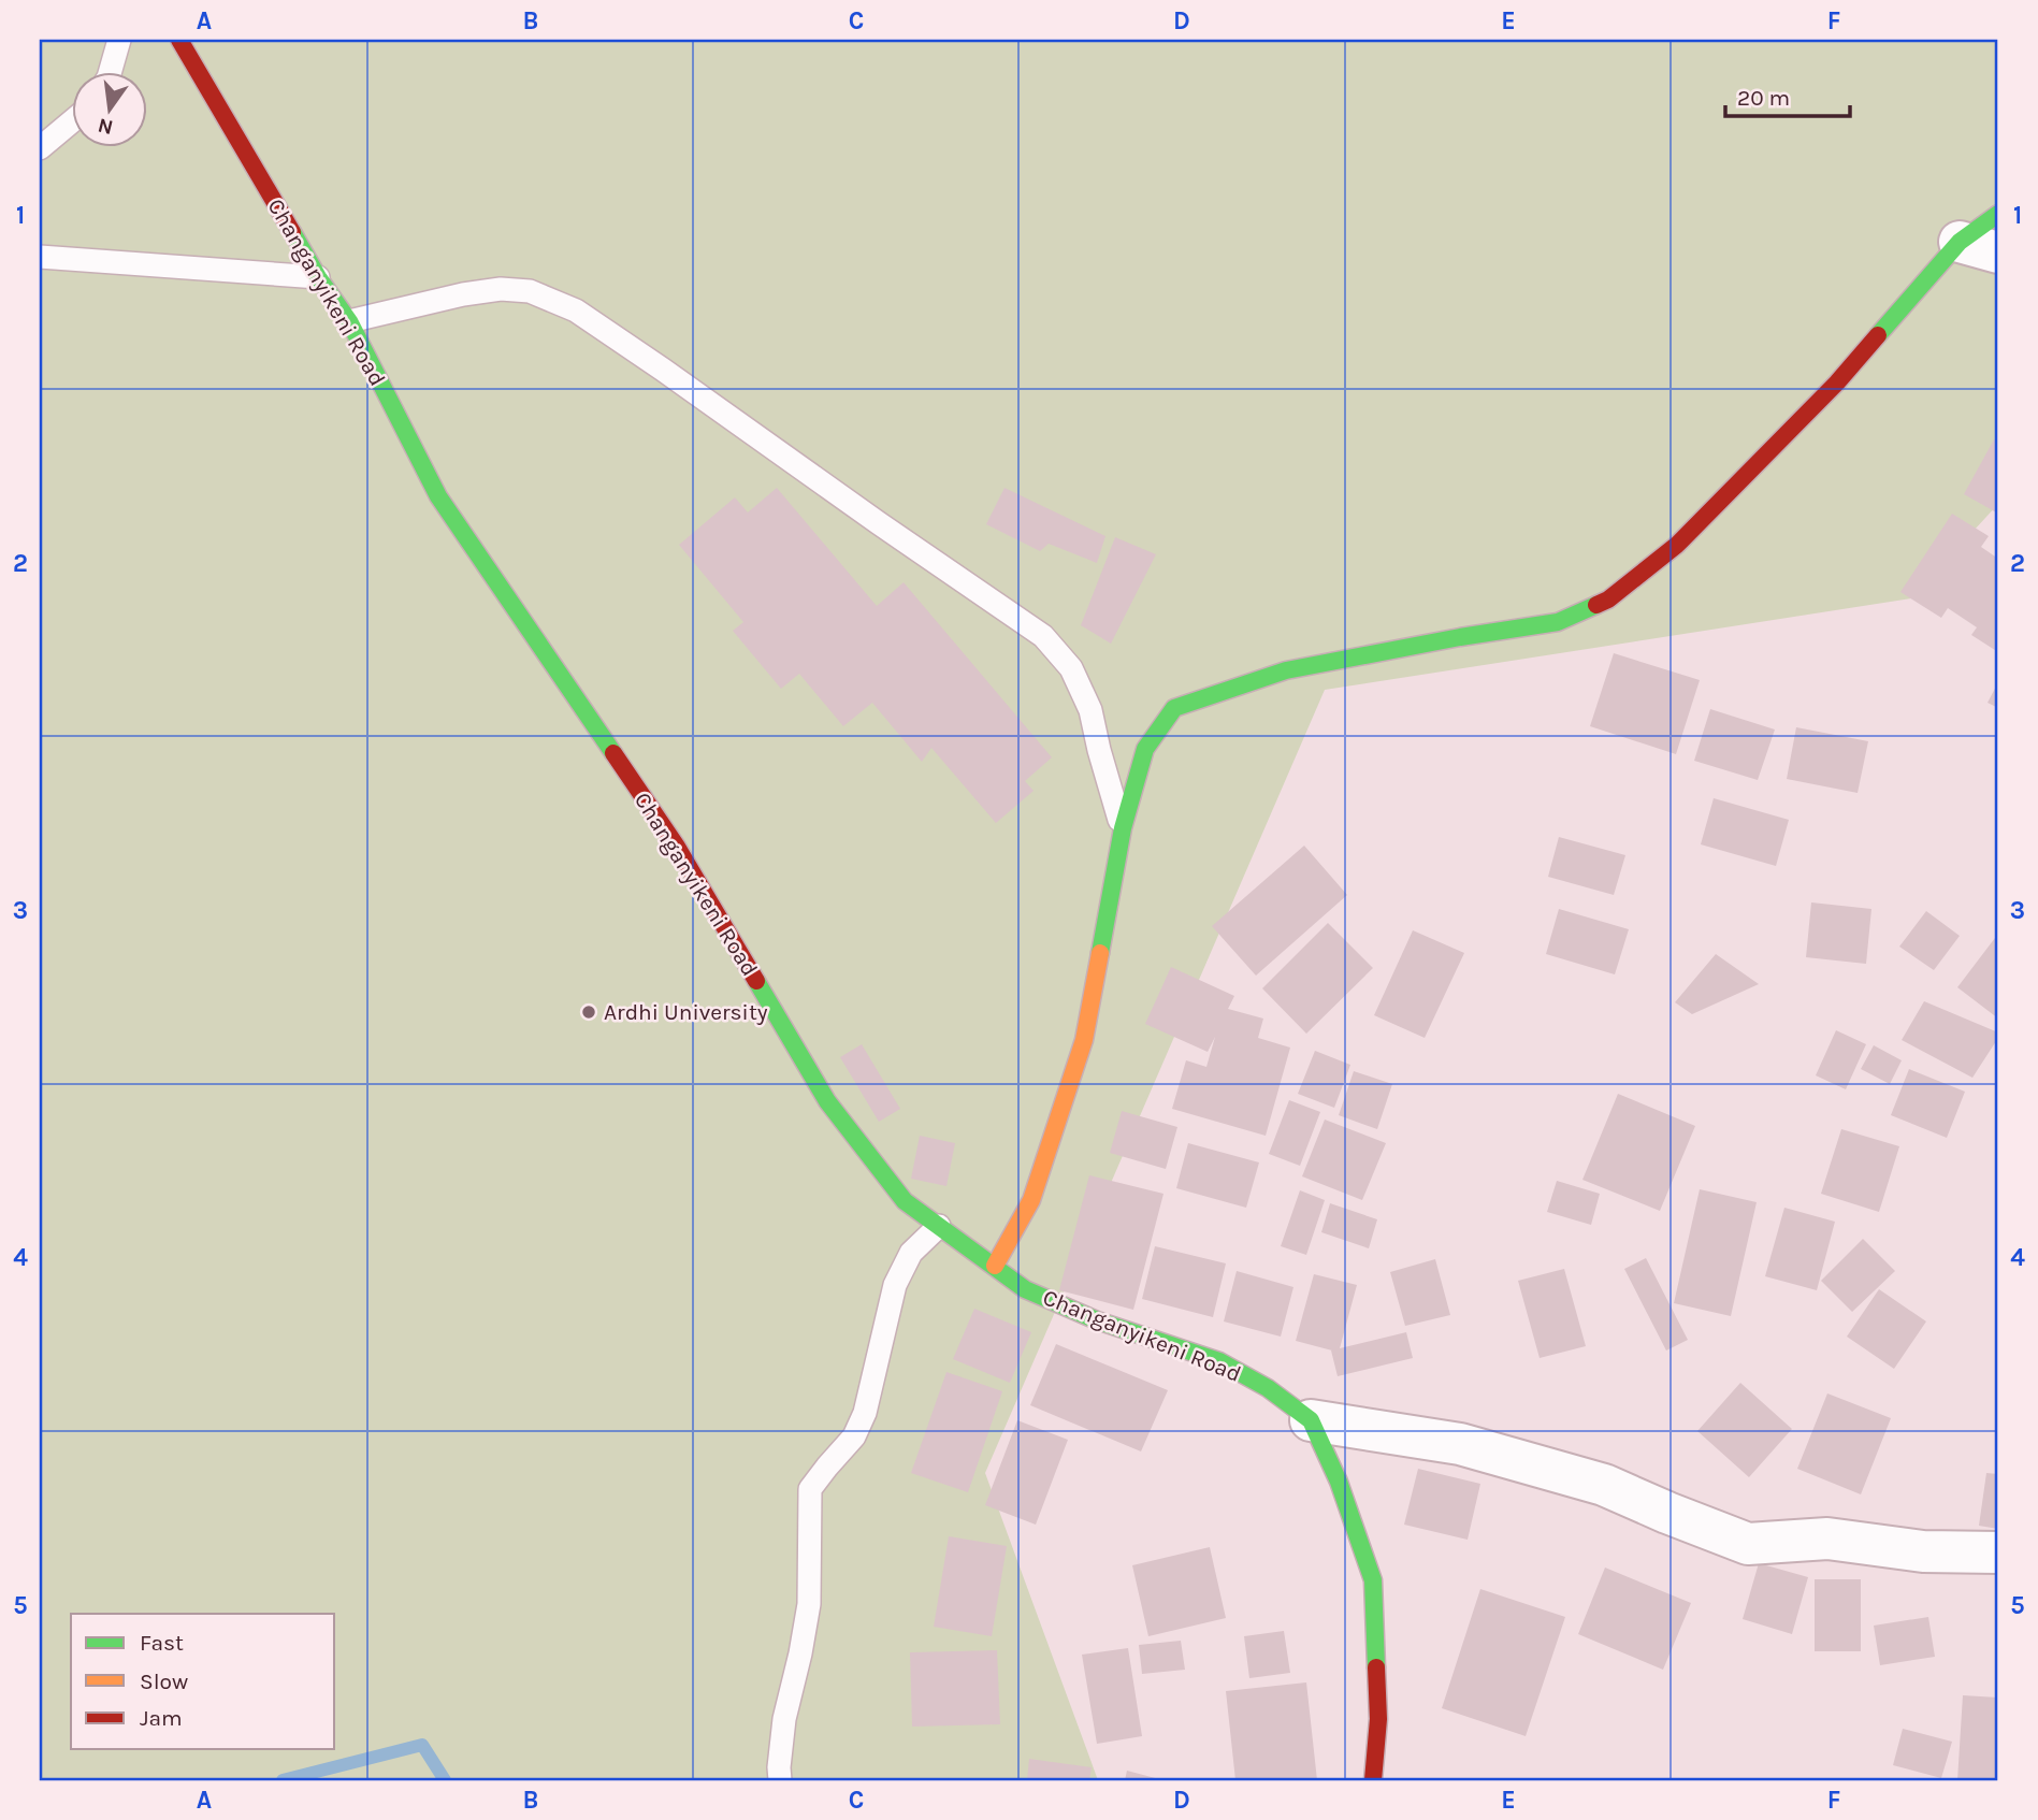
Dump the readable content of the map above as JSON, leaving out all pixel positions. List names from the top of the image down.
{
  "streets": {
    "street": ["Changanyikeni Road"]
  },
  "places": ["Ardhi University"],
  "legend": ["Fast", "Slow", "Jam"],
  "scale_bar": "20 m",
  "north": "bottom",
  "grid": {
    "columns": [
      "A",
      "B",
      "C",
      "D",
      "E",
      "F"
    ],
    "rows": [
      "1",
      "2",
      "3",
      "4",
      "5"
    ]
  }
}
